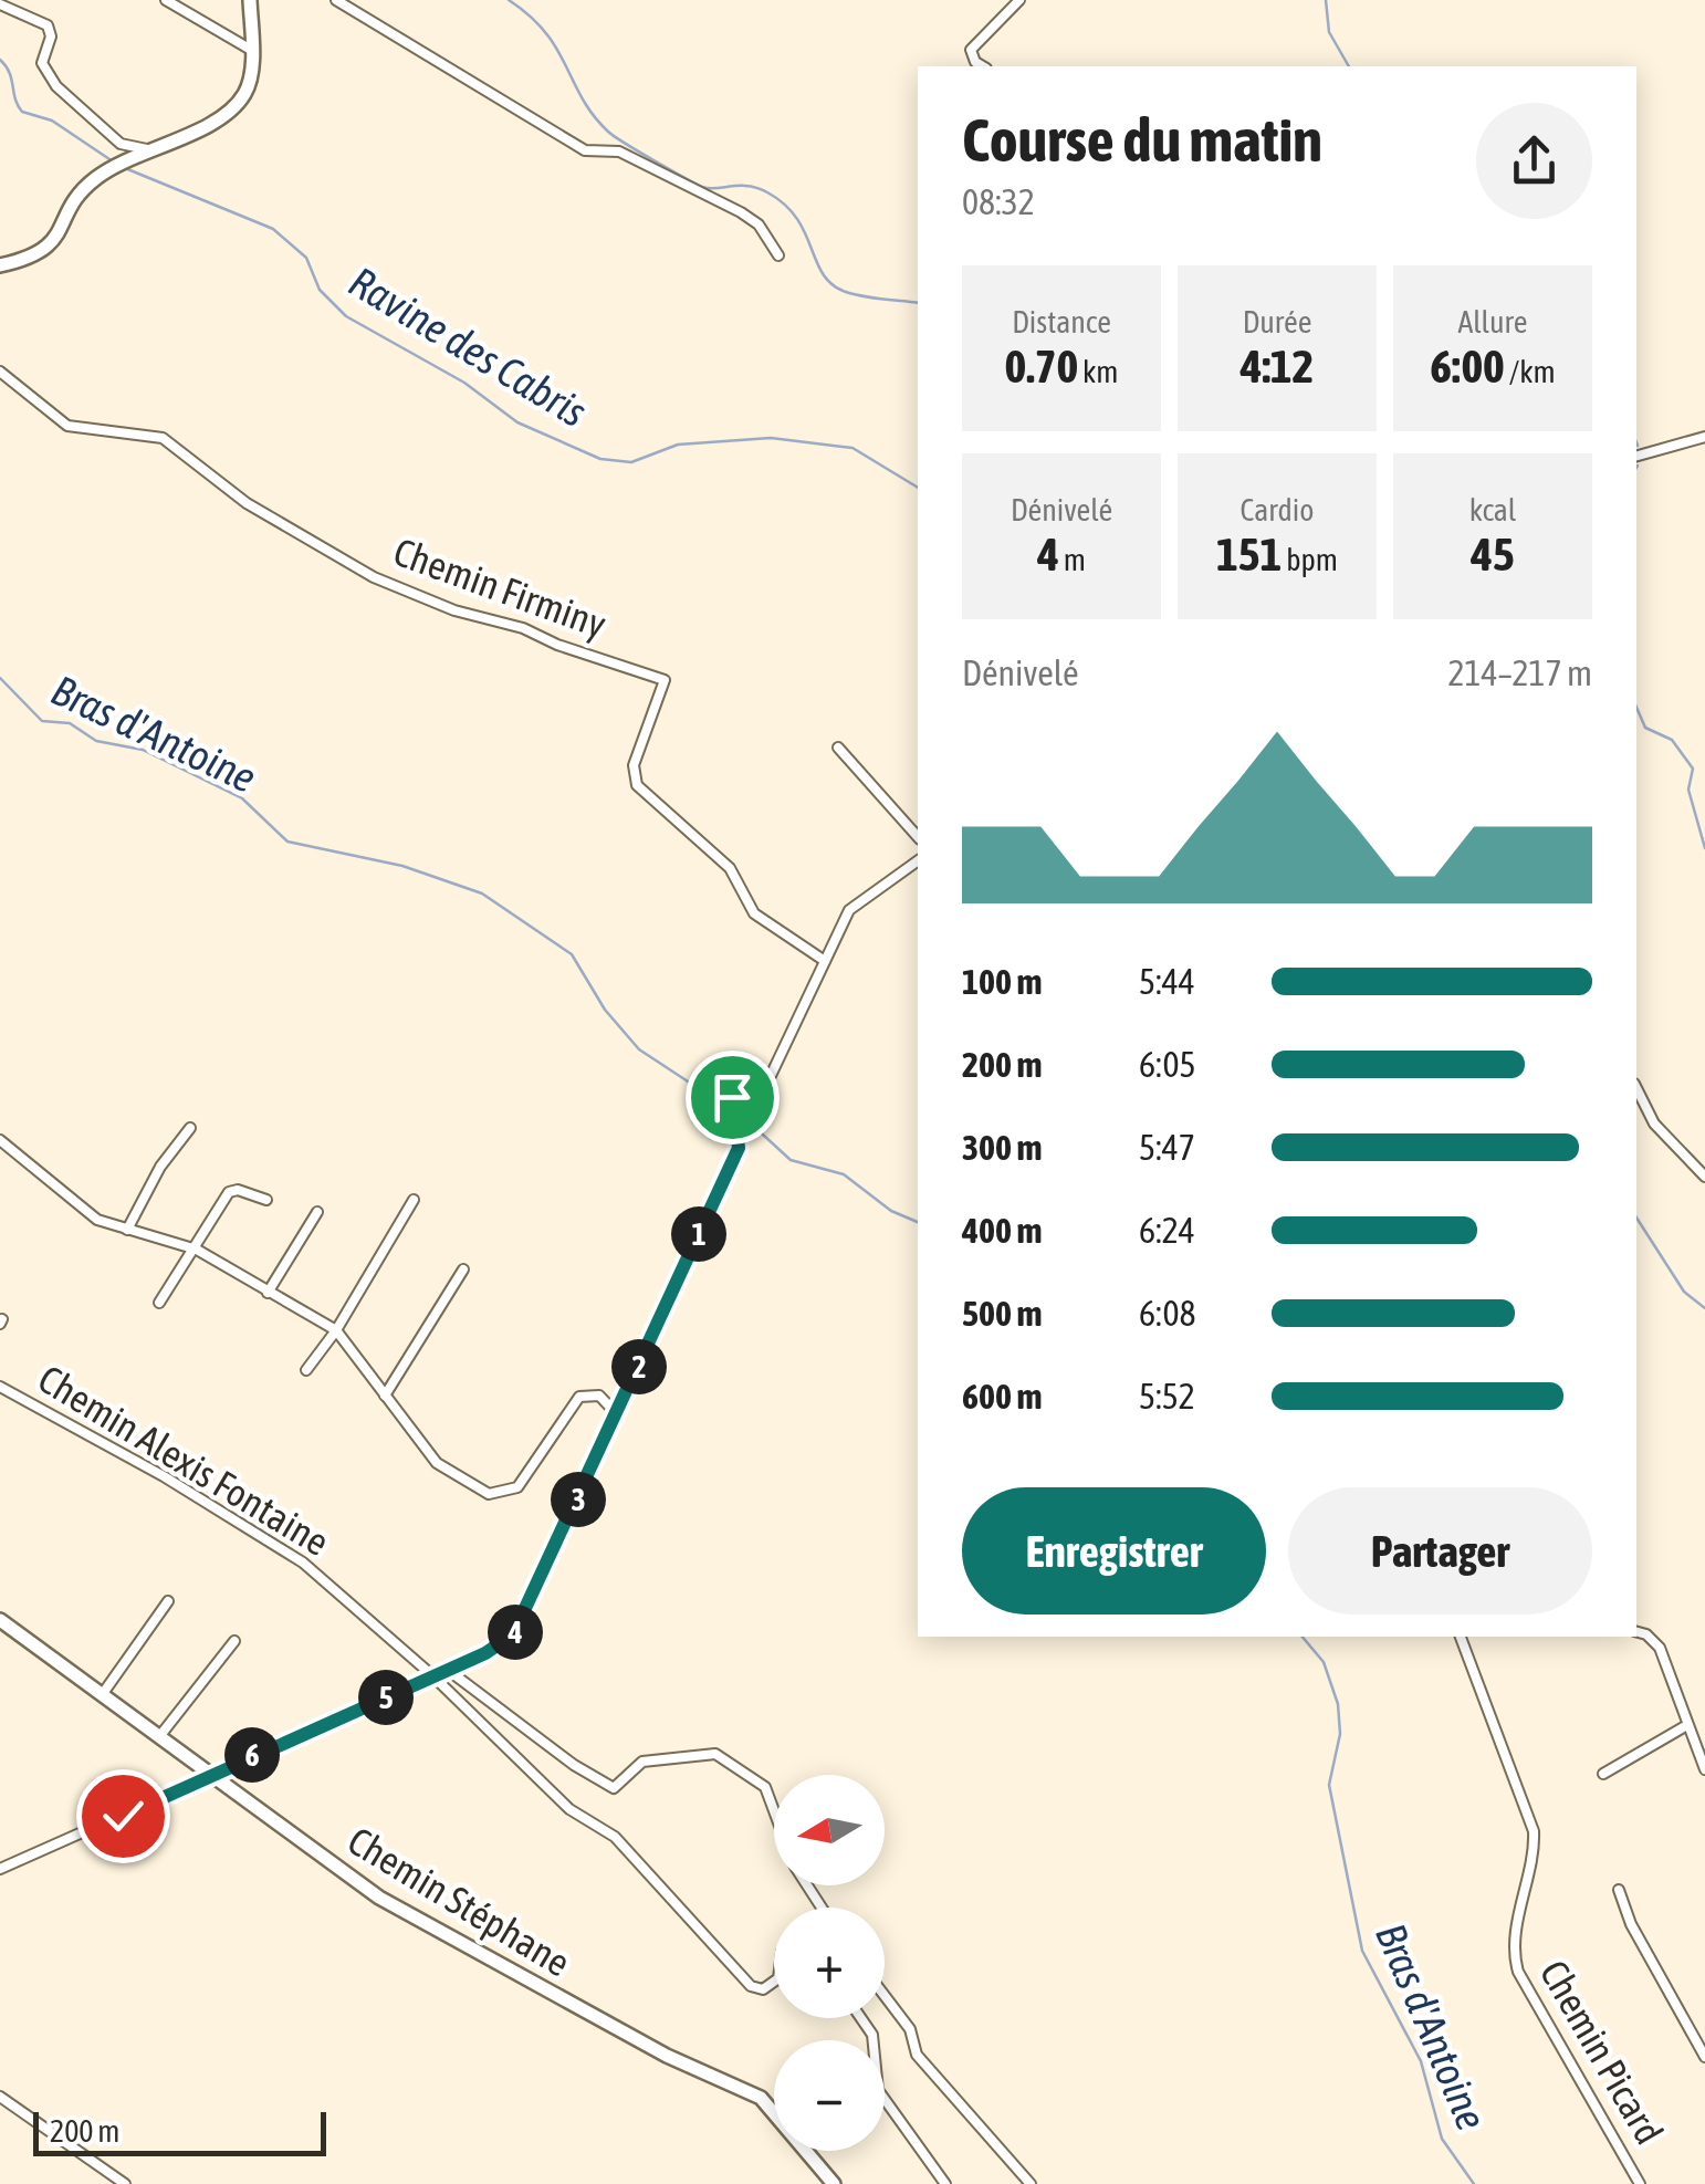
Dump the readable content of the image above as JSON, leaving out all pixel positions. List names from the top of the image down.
{
  "streets": {
    "main road": ["Chemin Stéphane"],
    "street": ["Chemin Firminy", "Chemin Alexis Fontaine", "Chemin Picard"]
  },
  "water": ["Ravine des Cabris", "Bras d'Antoine"],
  "scale_bar": "200 m",
  "north": "left",
  "page": {
    "heading": ["Course du matin", "08:32"],
    "stats": [
      ["Distance", "0.70 km"],
      ["Durée", "4:12"],
      ["Allure", "6:00 /km"],
      ["Dénivelé", "4 m"],
      ["Cardio", "151 bpm"],
      ["kcal", "45"]
    ],
    "chart": ["Dénivelé", "214–217 m"],
    "list": [
      {
        "name": "100 m",
        "note": "5:44"
      },
      {
        "name": "200 m",
        "note": "6:05"
      },
      {
        "name": "300 m",
        "note": "5:47"
      },
      {
        "name": "400 m",
        "note": "6:24"
      },
      {
        "name": "500 m",
        "note": "6:08"
      },
      {
        "name": "600 m",
        "note": "5:52"
      }
    ],
    "pins": [
      "1",
      "2",
      "3",
      "4",
      "5",
      "6"
    ],
    "buttons": ["Enregistrer", "Partager"],
    "map_buttons": ["+", "−"],
    "scale": "200 m"
  }
}
